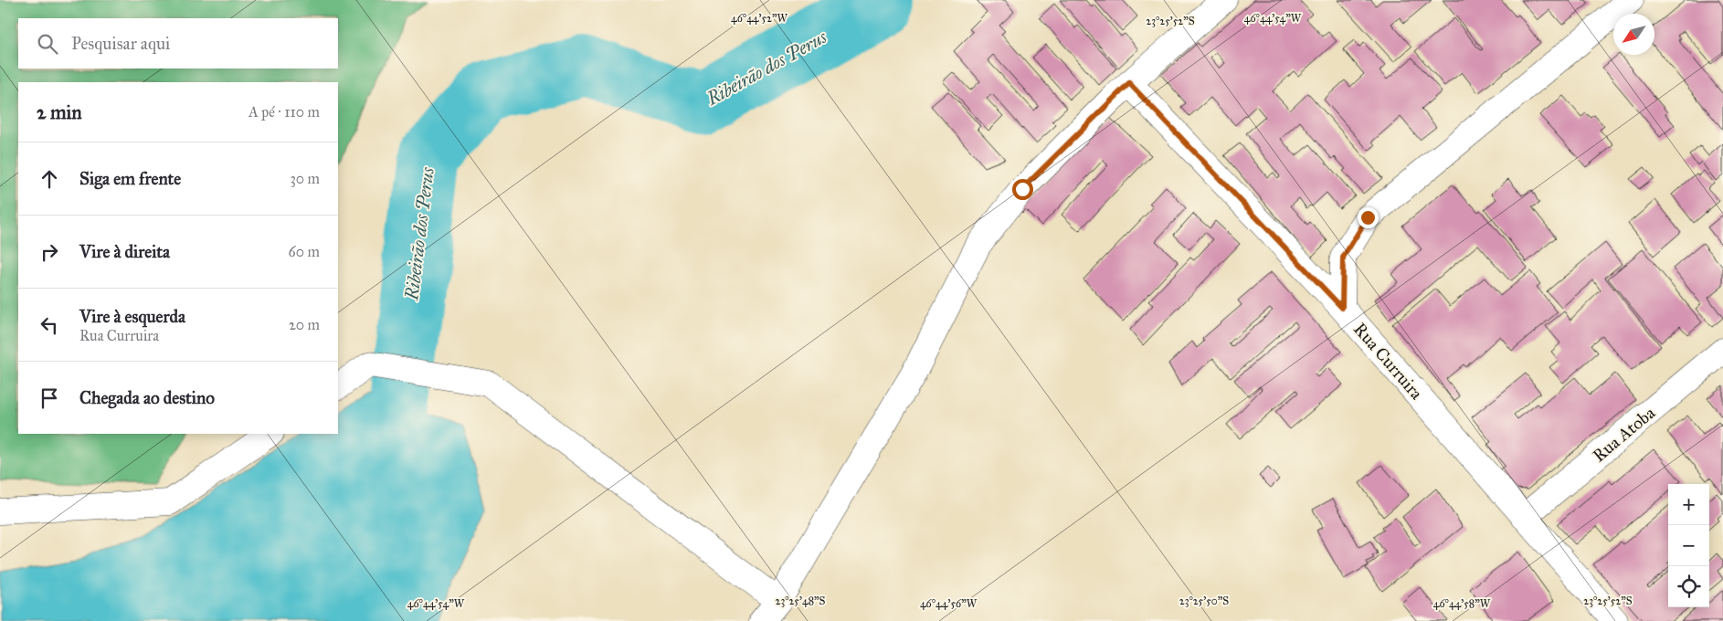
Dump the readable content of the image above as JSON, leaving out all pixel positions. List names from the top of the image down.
{
  "streets": {
    "street": ["Rua Curruira", "Rua Atoba"]
  },
  "crossings": [
    ["Rua Curruira", "Rua Atoba"]
  ],
  "water": ["Ribeirão dos Perus"],
  "north": "bottom left",
  "page": {
    "search": "Pesquisar aqui",
    "heading": ["2 min", "A pé · 110 m"],
    "list": [
      ["Siga em frente", "30 m"],
      ["Vire à direita", "60 m"],
      ["Vire à esquerda", "Rua Curruira", "20 m"],
      "Chegada ao destino"
    ],
    "map_buttons": ["+", "−"]
  },
  "coordinates": [
    "46°44'52\"W",
    "46°44'54\"W",
    "23°25'52\"S",
    "23°25'48\"S",
    "23°25'50\"S",
    "46°44'56\"W",
    "46°44'58\"W"
  ]
}
